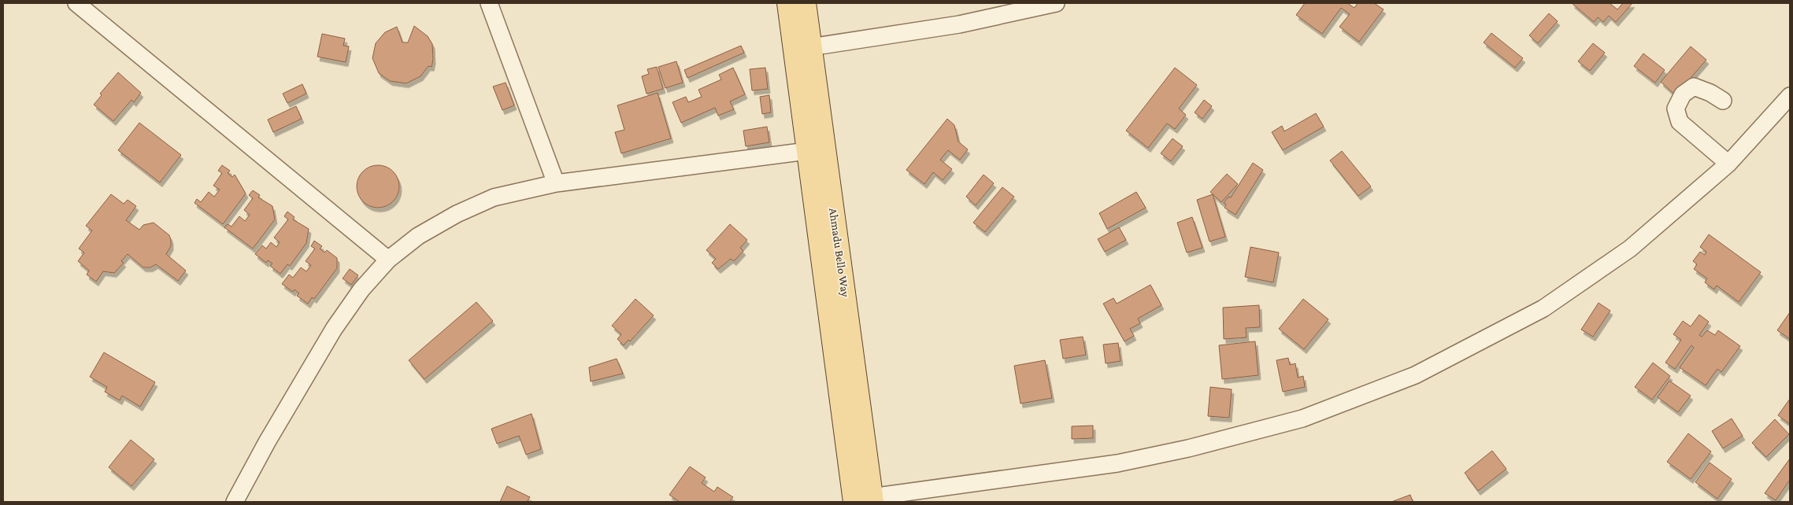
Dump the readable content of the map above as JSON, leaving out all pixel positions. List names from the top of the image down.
{
  "streets": {
    "main road": ["Ahmadu Bello Way"]
  }
}
